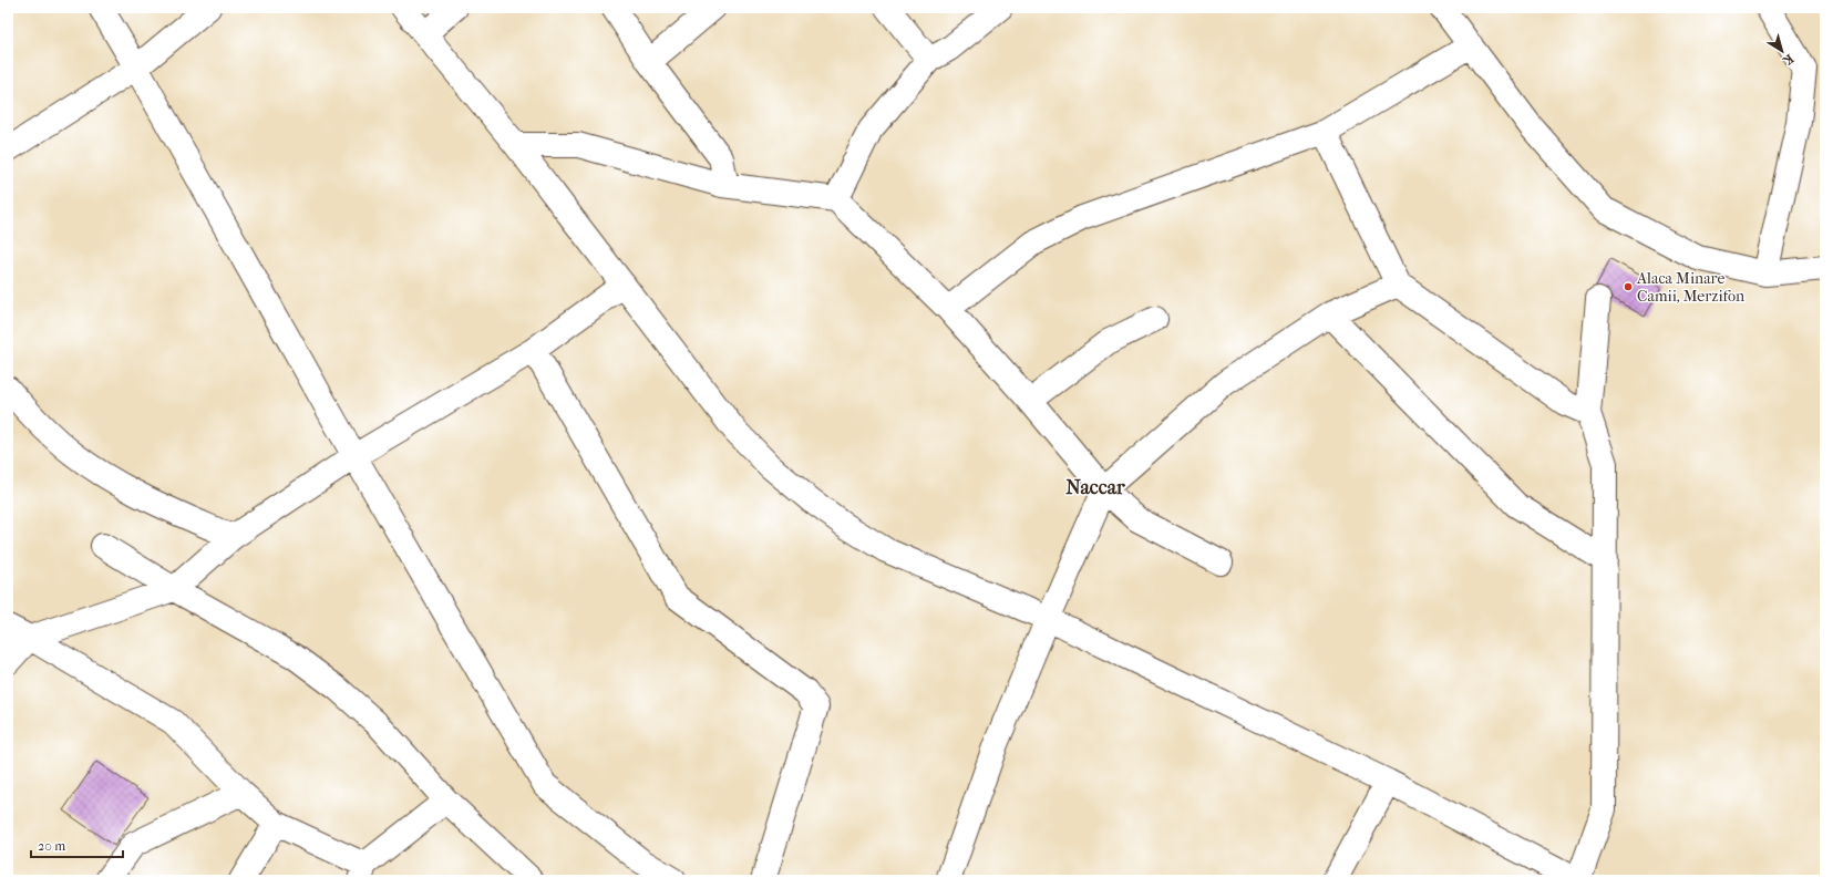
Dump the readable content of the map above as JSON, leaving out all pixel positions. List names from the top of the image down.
{
  "districts": ["Naccar"],
  "places": ["Alaca Minare Camii, Merzifon"],
  "scale_bar": "20 m",
  "north": "bottom right"
}
